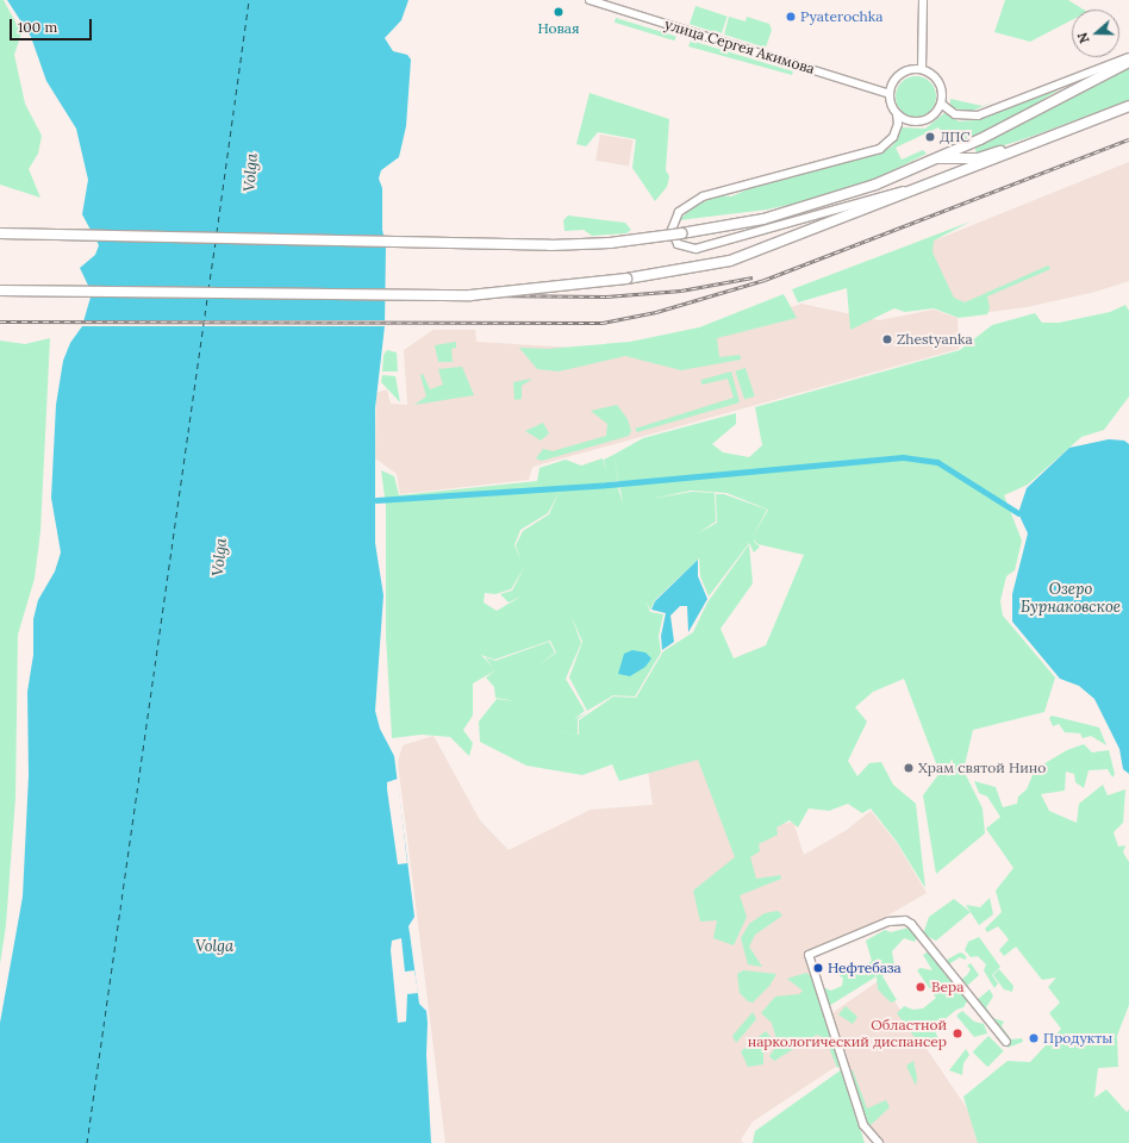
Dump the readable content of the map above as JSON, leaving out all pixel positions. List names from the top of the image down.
{
  "streets": {
    "street": ["улица Сергея Акимова"]
  },
  "water": ["Volga", "Озеро Бурнаковское"],
  "places": [
    "Новая",
    "Pyaterochka",
    "ДПС",
    "Zhestyanka",
    "Храм святой Нино",
    "Нефтебаза",
    "Вера",
    "Областной наркологический диспансер",
    "Продукты"
  ],
  "scale_bar": "100 m",
  "north": "left"
}
